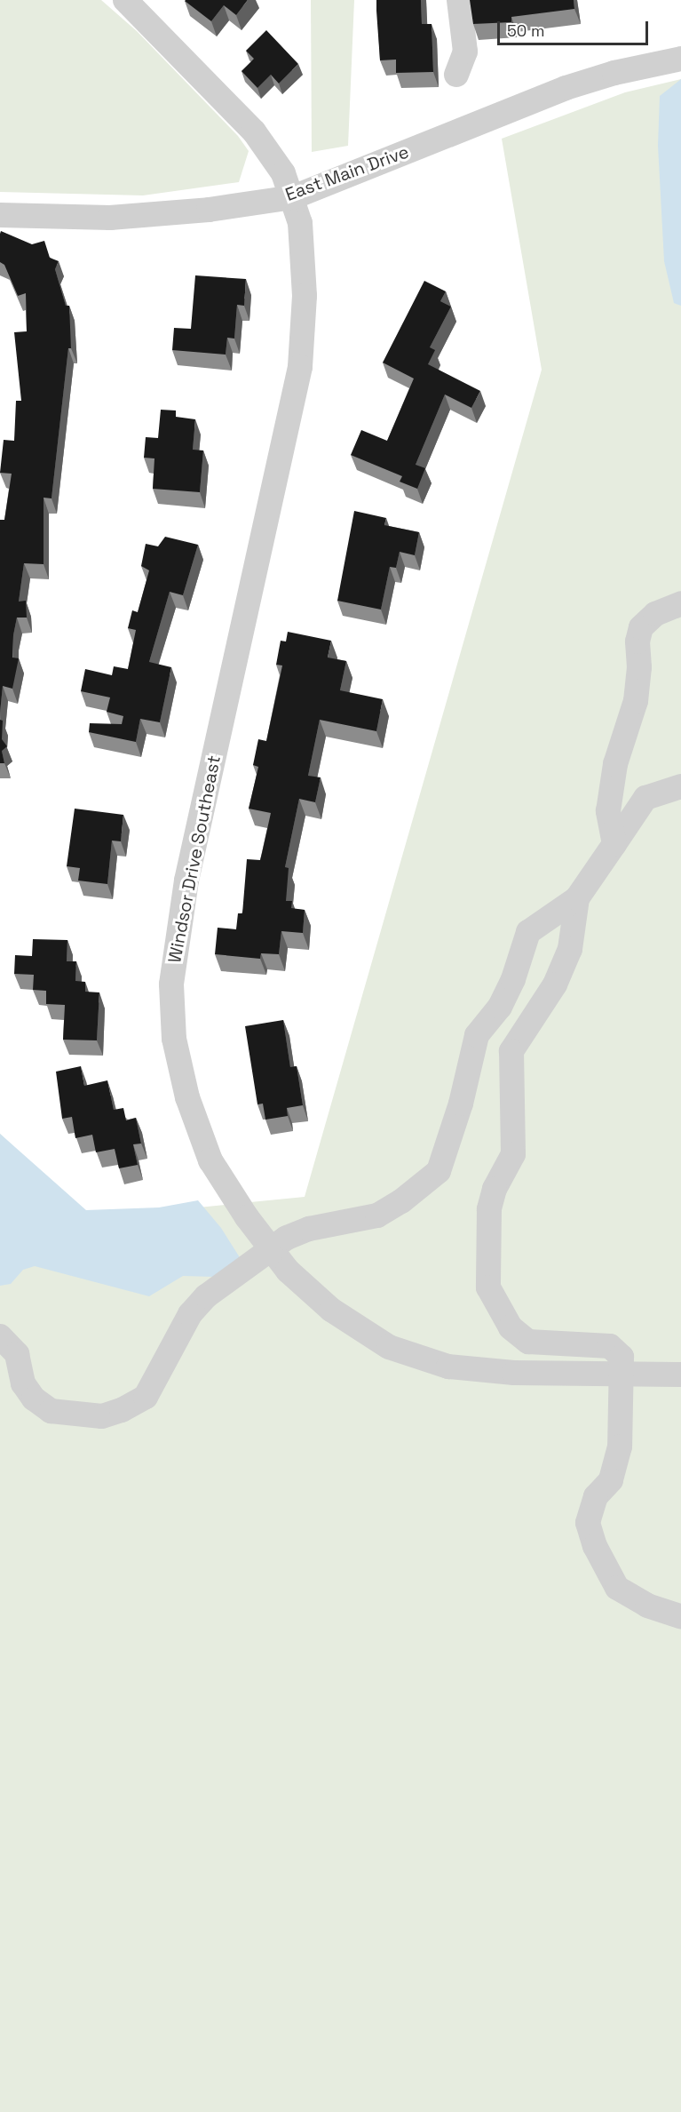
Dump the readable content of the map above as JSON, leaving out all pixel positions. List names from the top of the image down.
{
  "streets": {
    "street": ["East Main Drive", "Windsor Drive Southeast"]
  },
  "crossings": [
    ["East Main Drive", "Windsor Drive Southeast"]
  ],
  "scale_bar": "50 m"
}
